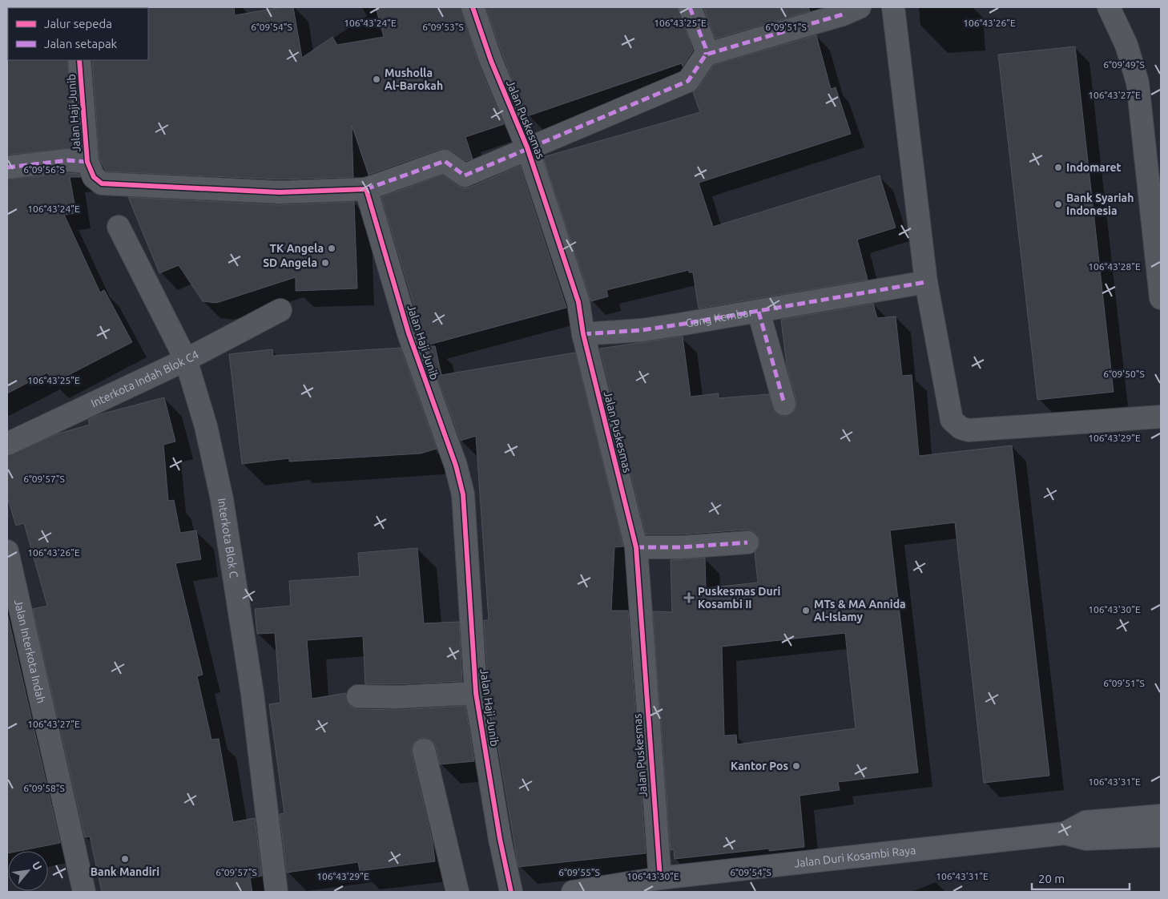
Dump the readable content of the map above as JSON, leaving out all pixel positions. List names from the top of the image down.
{
  "streets": {
    "main road": ["Jalan Duri Kosambi Raya"],
    "street": [
      "Jalan Haji Junib",
      "Jalan Puskesmas",
      "Gang Kembar",
      "Interkota Indah Blok C4",
      "Interkota Blok C",
      "Jalan Interkota Indah"
    ]
  },
  "crossings": [
    ["Jalan Puskesmas", "Gang Kembar"],
    ["Jalan Puskesmas", "Jalan Duri Kosambi Raya"],
    ["Interkota Indah Blok C4", "Interkota Blok C"]
  ],
  "places": {
    "other": [
      "Musholla Al-Barokah",
      "Indomaret",
      "Bank Syariah Indonesia",
      "TK Angela",
      "SD Angela",
      "MTs & MA Annida Al-Islamy",
      "Kantor Pos",
      "Bank Mandiri"
    ],
    "health": ["Puskesmas Duri Kosambi II"]
  },
  "legend": ["Jalur sepeda", "Jalan setapak"],
  "scale_bar": "20 m",
  "north": "top right",
  "coordinates": [
    "106°43'25\"E",
    "106°43'26\"E",
    "106°43'24\"E",
    "6°09'54\"S",
    "6°09'53\"S",
    "6°09'51\"S",
    "6°09'49\"S",
    "106°43'27\"E",
    "6°09'56\"S",
    "106°43'28\"E",
    "6°09'50\"S",
    "106°43'29\"E",
    "6°09'57\"S",
    "106°43'30\"E",
    "106°43'31\"E",
    "6°09'58\"S",
    "6°09'55\"S"
  ]
}
